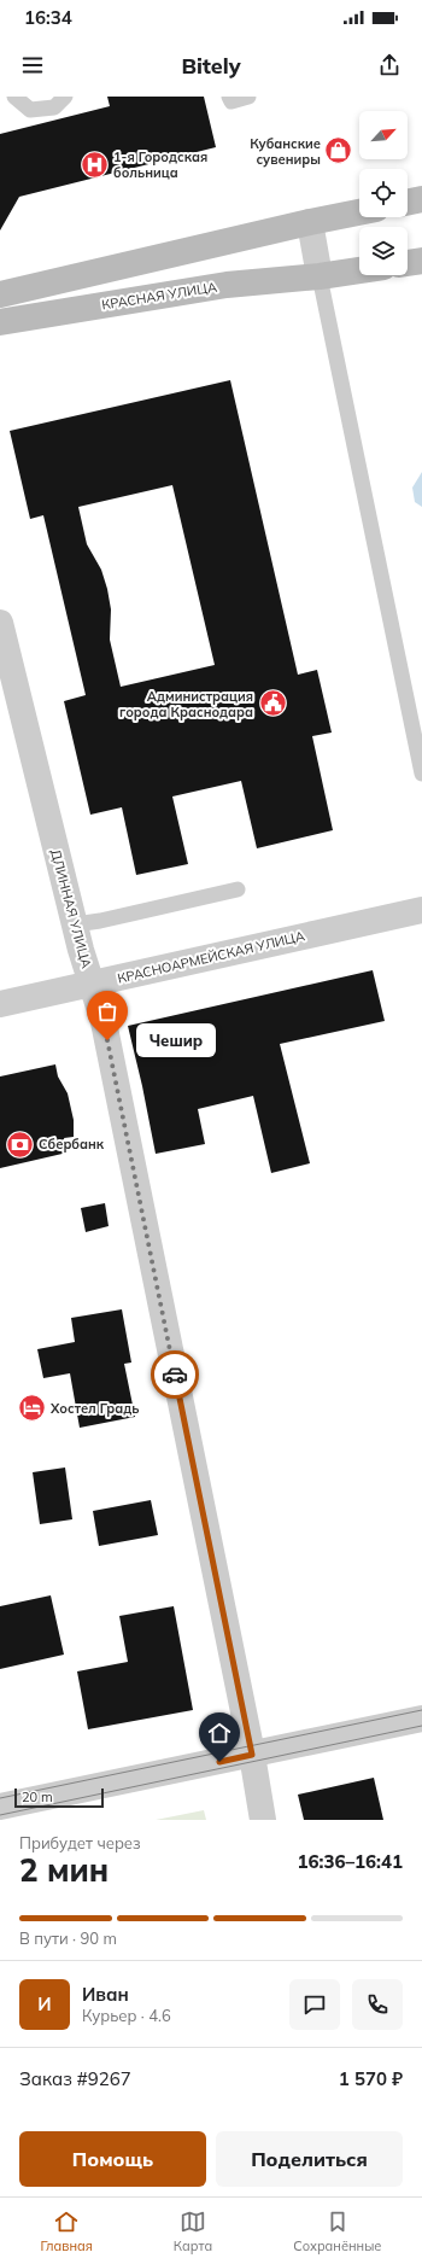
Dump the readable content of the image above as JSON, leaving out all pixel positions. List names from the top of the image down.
{
  "streets": {
    "main road": ["КРАСНАЯ УЛИЦА"],
    "street": ["ДЛИННАЯ УЛИЦА", "КРАСНОАРМЕЙСКАЯ УЛИЦА"]
  },
  "crossings": [
    ["ДЛИННАЯ УЛИЦА", "КРАСНОАРМЕЙСКАЯ УЛИЦА"]
  ],
  "places": {
    "shop": ["Кубанские сувениры"],
    "hospital": ["1-я Городская больница"],
    "public building": ["Администрация города Краснодара"],
    "other": ["Чешир"],
    "bank": ["Сбербанк"],
    "hotel": ["Хостел Градь"]
  },
  "scale_bar": "20 m",
  "north": "top right",
  "page": {
    "status": "16:34",
    "header": "Bitely",
    "bubble": "Чешир",
    "scale": "20 m",
    "heading": ["2 мин", "Прибудет через", "16:36–16:41"],
    "panel": [
      "Иван",
      "Курьер · 4.6",
      "Заказ #9267",
      "1 570 ₽"
    ],
    "bar": "В пути · 90 m",
    "round": "И",
    "buttons": ["Помощь", "Поделиться"],
    "tabs": ["Главная", "Карта", "Сохранённые"]
  }
}
